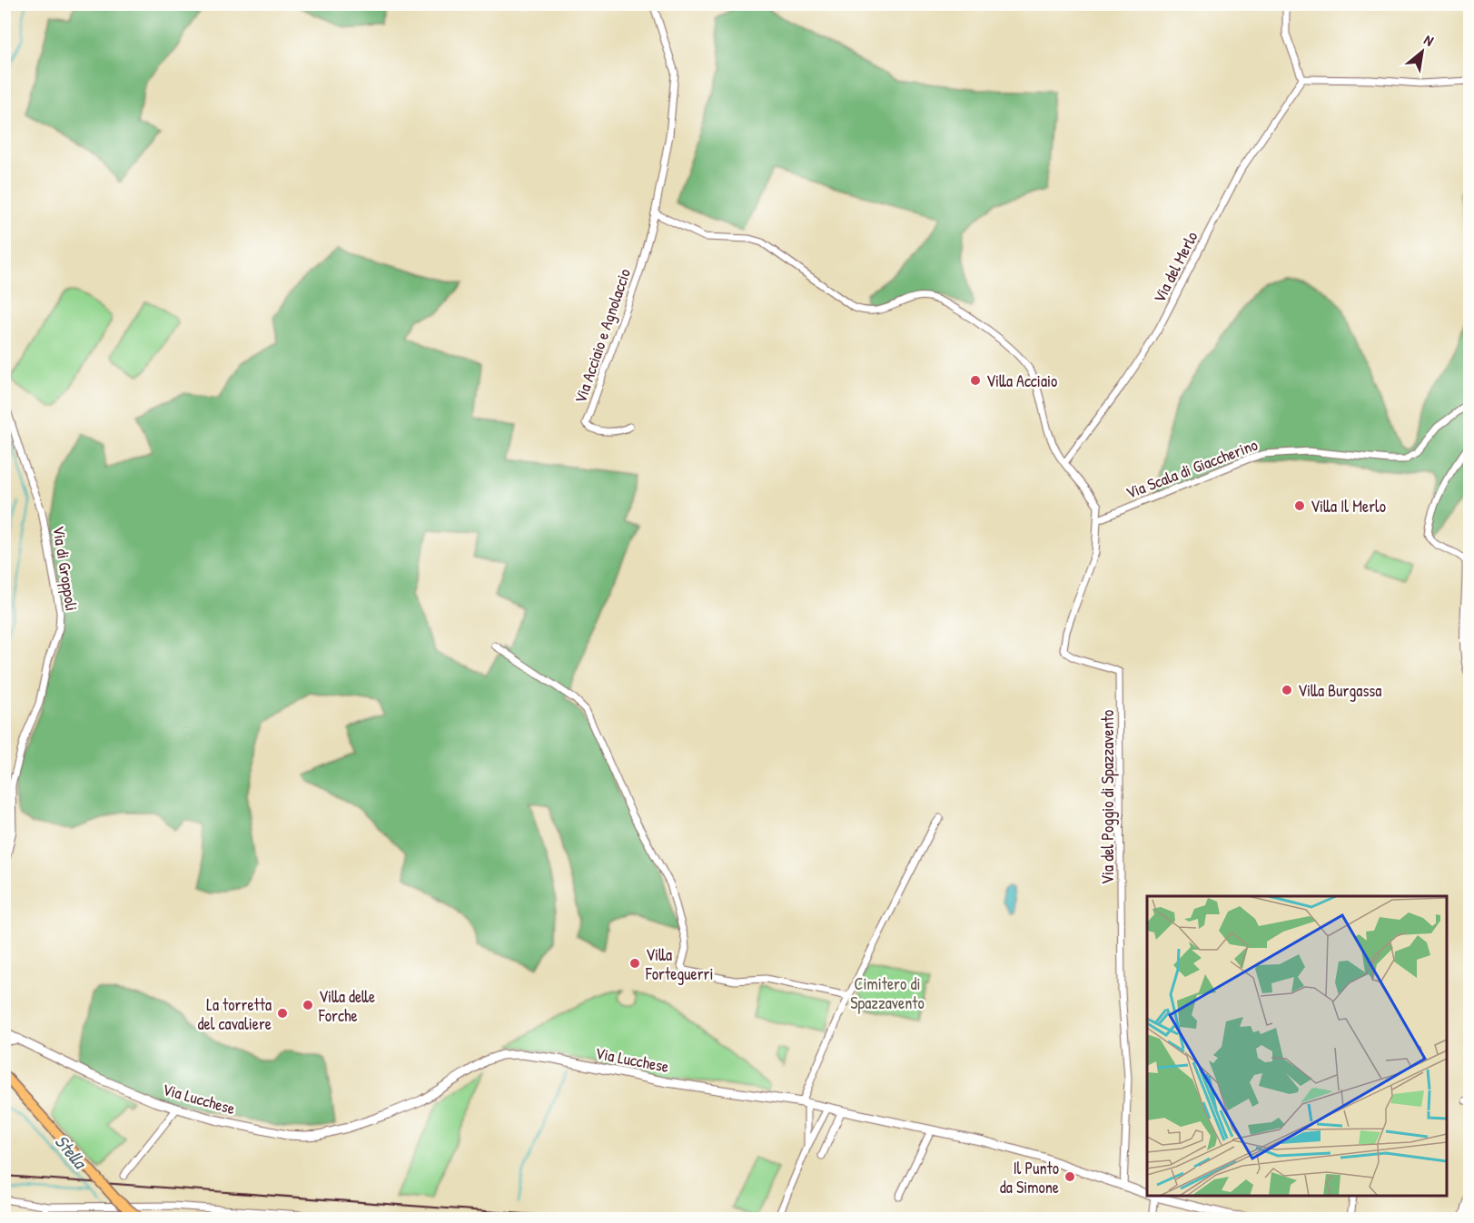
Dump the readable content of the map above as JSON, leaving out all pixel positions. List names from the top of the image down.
{
  "streets": {
    "street": [
      "Via del Merlo",
      "Via Acciaio e Agnolaccio",
      "Via Scala di Giaccherino",
      "Via di Groppoli",
      "Via del Poggio di Spazzavento",
      "Via Lucchese"
    ]
  },
  "crossings": [
    ["Via del Merlo", "Via del Poggio di Spazzavento"],
    ["Via Scala di Giaccherino", "Via del Poggio di Spazzavento"],
    ["Via del Poggio di Spazzavento", "Via Lucchese"]
  ],
  "water": ["Stella"],
  "parks": ["Cimitero di Spazzavento"],
  "places": [
    "Villa Acciaio",
    "Villa Il Merlo",
    "Villa Burgassa",
    "Villa Forteguerri",
    "Villa delle Forche",
    "La torretta del cavaliere",
    "Il Punto da Simone"
  ],
  "north": "top right"
}
